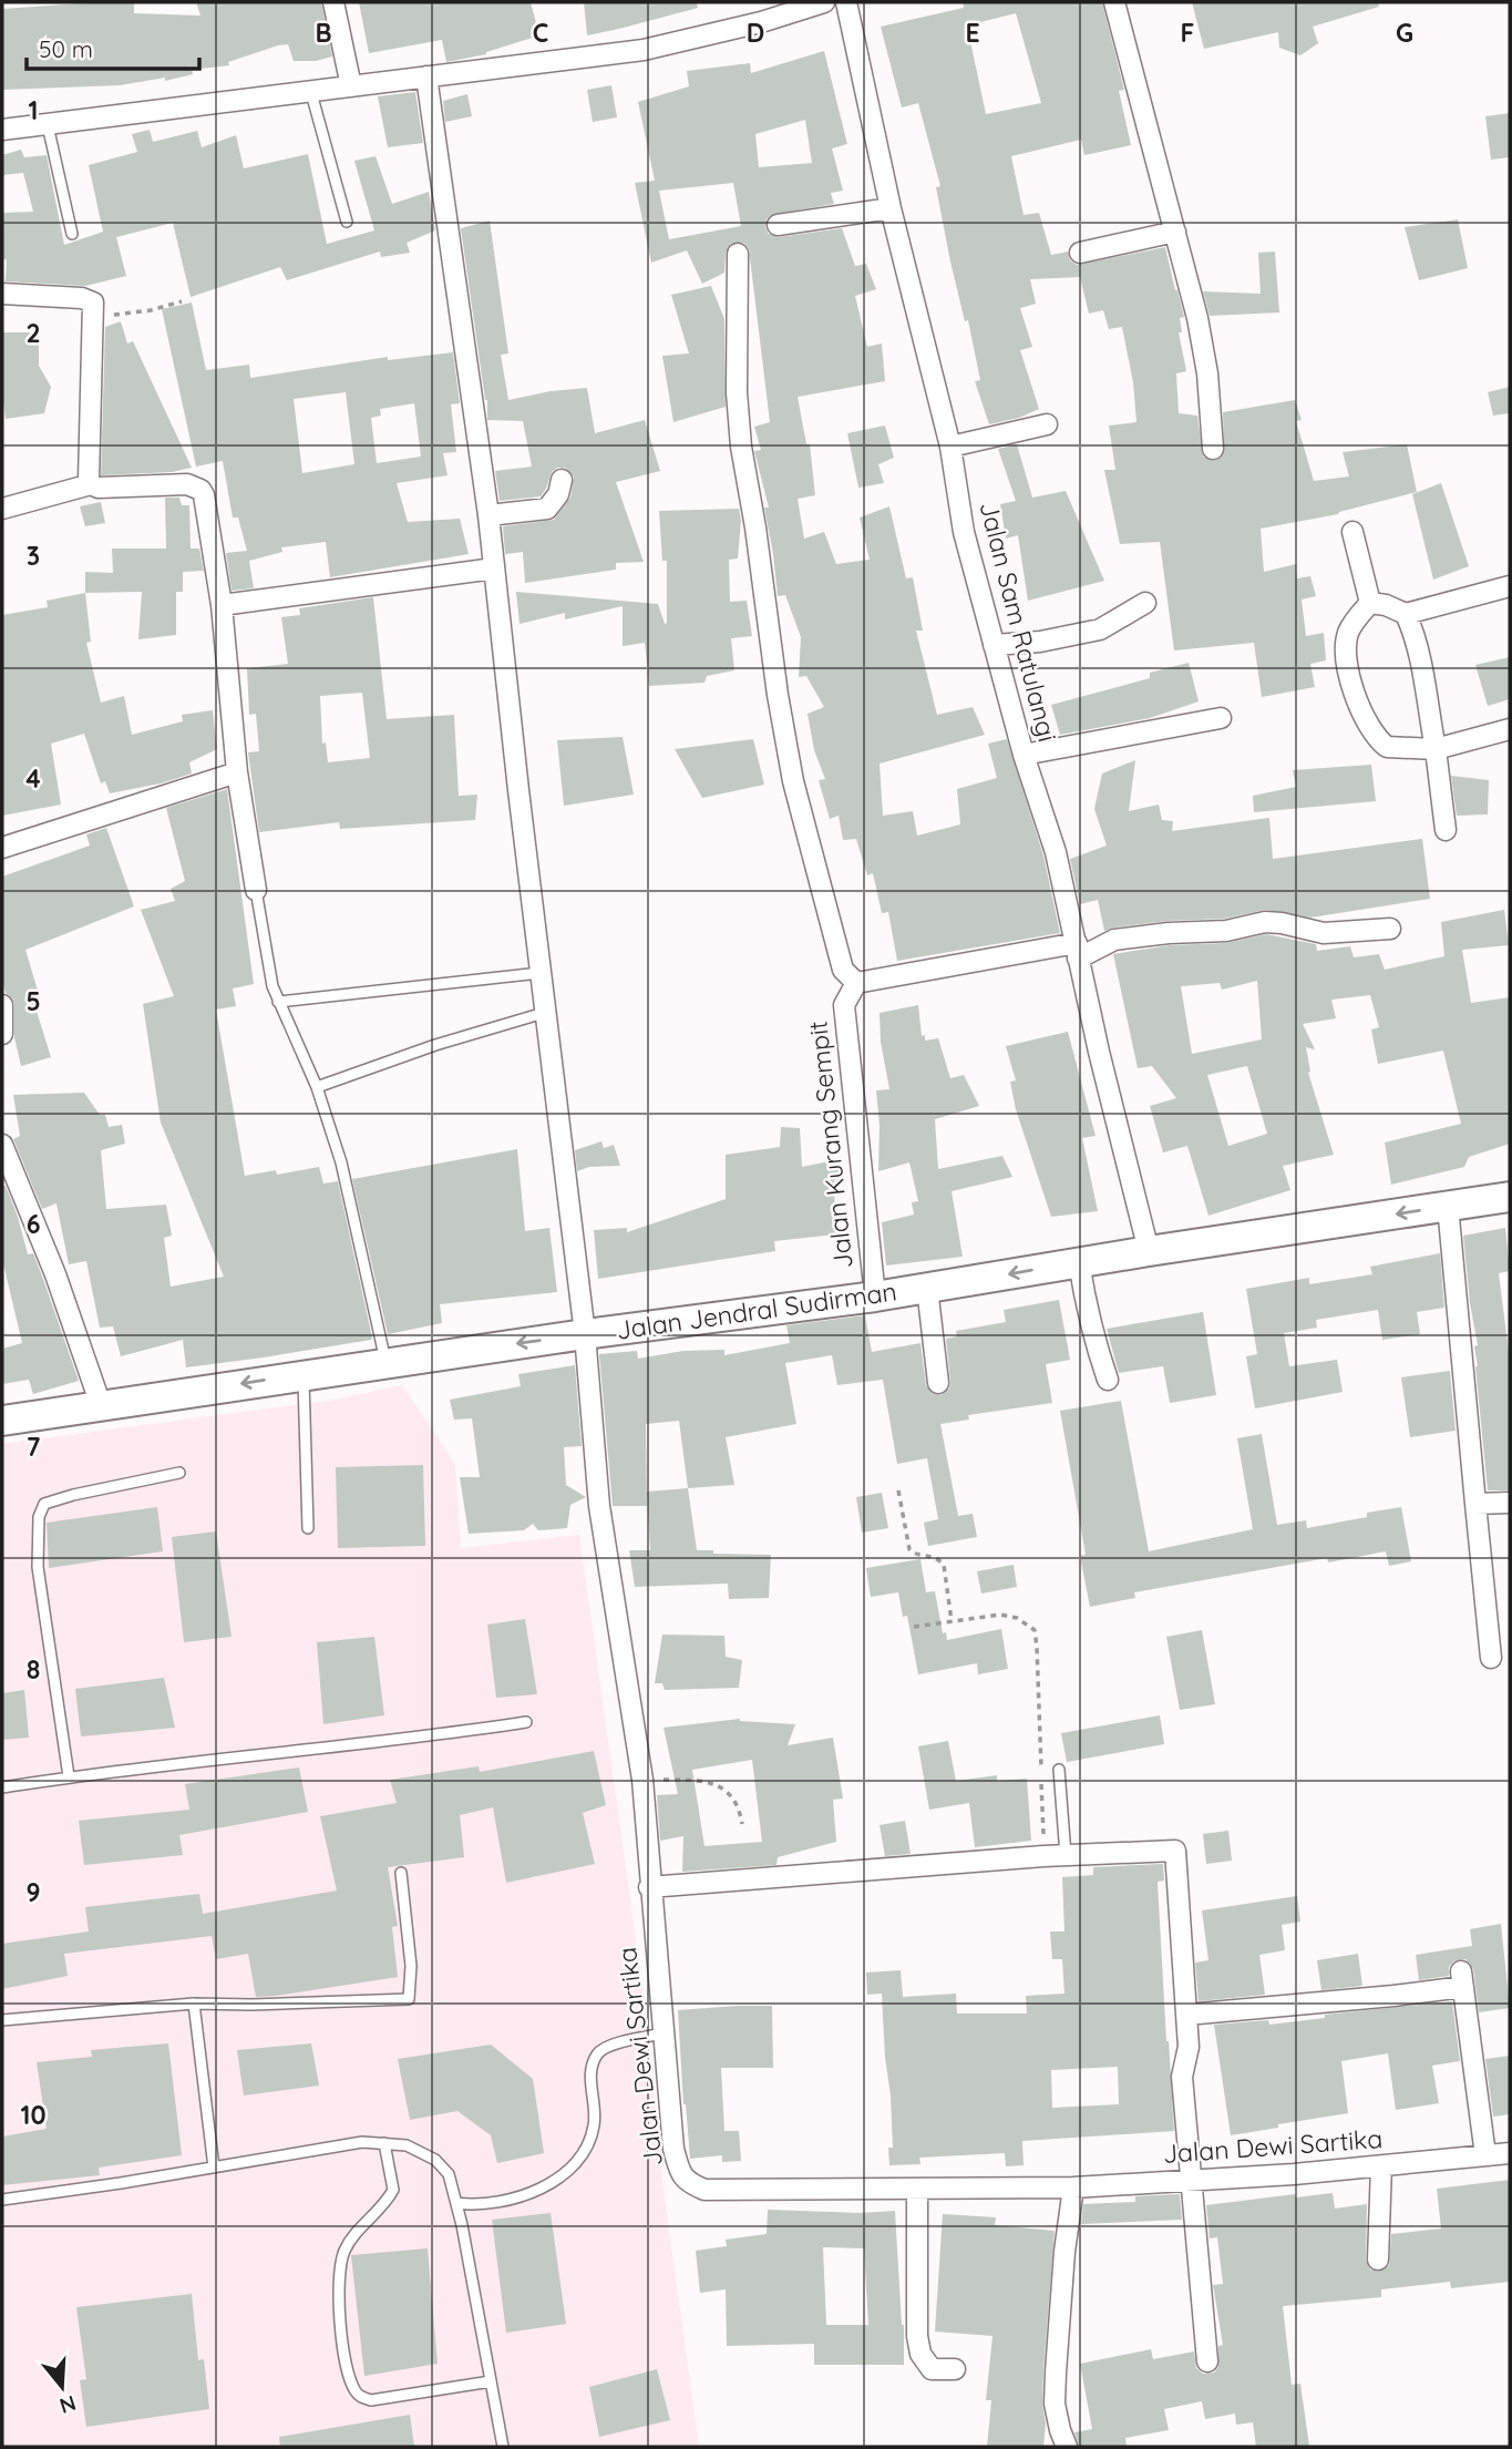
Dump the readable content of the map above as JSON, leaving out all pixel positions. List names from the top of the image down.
{
  "streets": {
    "street": [
      "Jalan Sam Ratulangi",
      "Jalan Kurang Sempit",
      "Jalan Jendral Sudirman",
      "Jalan Dewi Sartika"
    ]
  },
  "crossings": [
    ["Jalan Sam Ratulangi", "Jalan Jendral Sudirman"],
    ["Jalan Kurang Sempit", "Jalan Jendral Sudirman"],
    ["Jalan Jendral Sudirman", "Jalan Dewi Sartika"]
  ],
  "one_way": ["Jalan Jendral Sudirman"],
  "scale_bar": "50 m",
  "north": "bottom",
  "grid": {
    "columns": [
      "B",
      "C",
      "D",
      "E",
      "F",
      "G"
    ],
    "rows": [
      "1",
      "2",
      "3",
      "4",
      "5",
      "6",
      "7",
      "8",
      "9",
      "10"
    ]
  }
}
